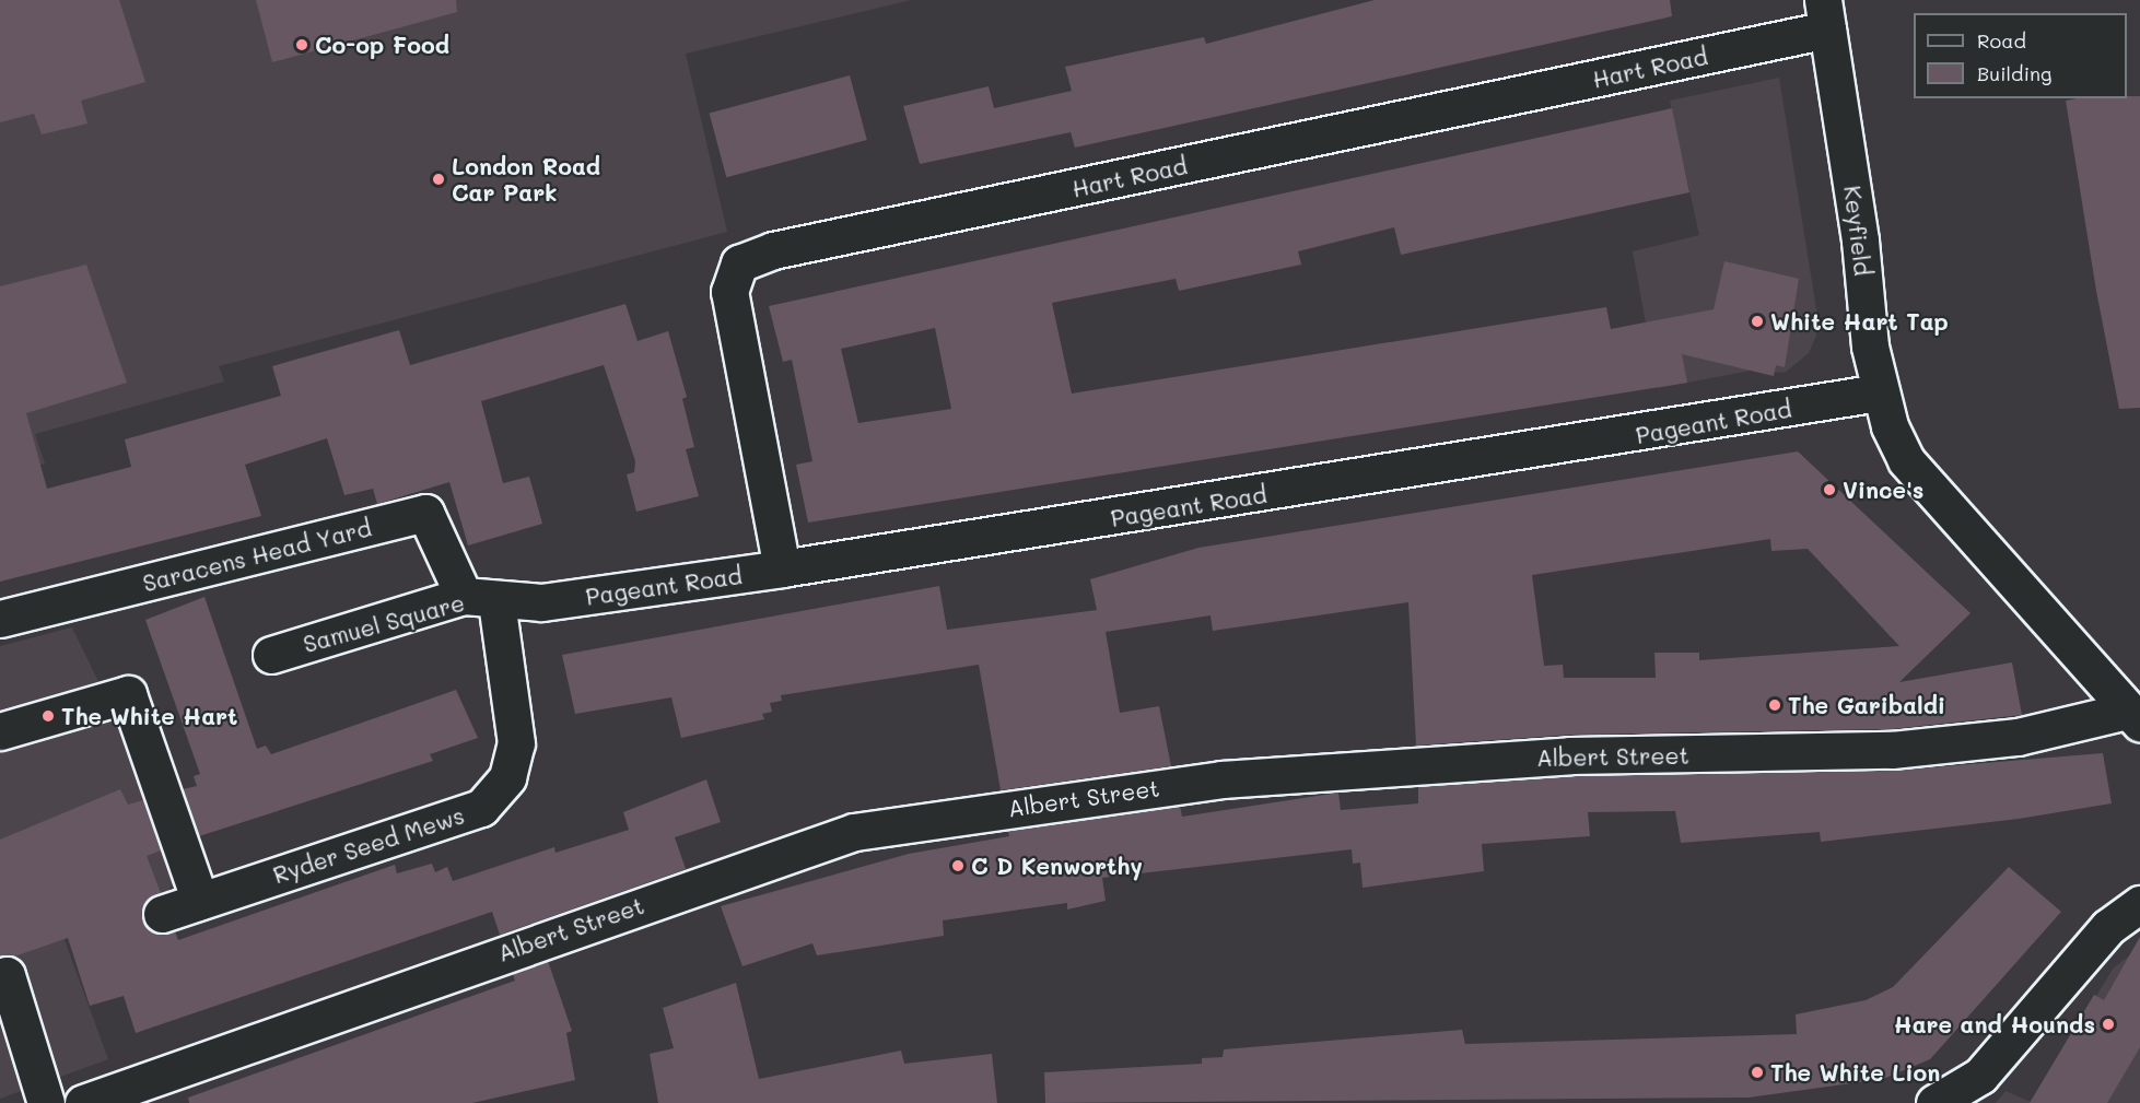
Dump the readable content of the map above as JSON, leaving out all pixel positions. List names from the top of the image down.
{
  "streets": {
    "street": [
      "Hart Road",
      "Keyfield",
      "Pageant Road",
      "Saracens Head Yard",
      "Samuel Square",
      "Albert Street",
      "Ryder Seed Mews"
    ]
  },
  "crossings": [
    ["Hart Road", "Keyfield"],
    ["Hart Road", "Pageant Road"],
    ["Keyfield", "Pageant Road"],
    ["Keyfield", "Albert Street"],
    ["Pageant Road", "Saracens Head Yard"],
    ["Pageant Road", "Samuel Square"],
    ["Pageant Road", "Ryder Seed Mews"],
    ["Saracens Head Yard", "Samuel Square"],
    ["Saracens Head Yard", "Ryder Seed Mews"],
    ["Samuel Square", "Ryder Seed Mews"]
  ],
  "places": [
    "Co-op Food",
    "London Road Car Park",
    "White Hart Tap",
    "Vince's",
    "The Garibaldi",
    "The White Hart",
    "C D Kenworthy",
    "Hare and Hounds",
    "The White Lion"
  ],
  "legend": ["Road", "Building"]
}
